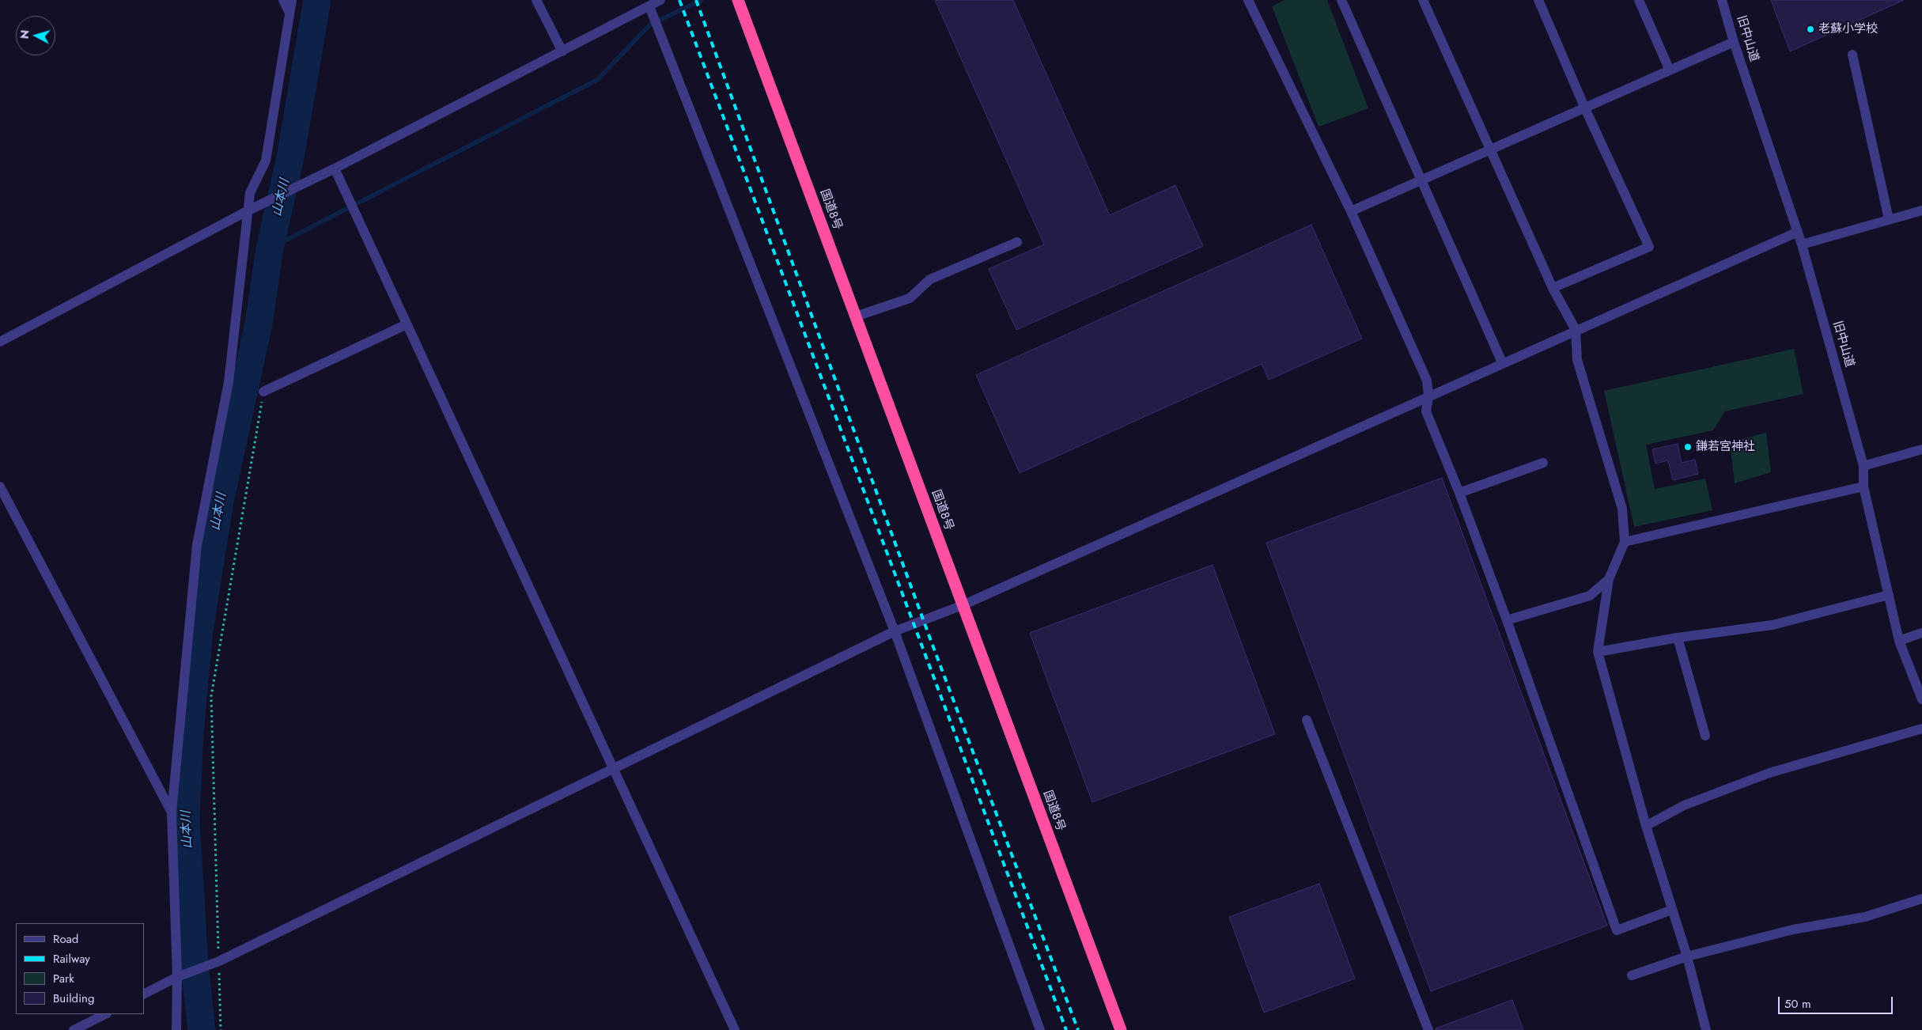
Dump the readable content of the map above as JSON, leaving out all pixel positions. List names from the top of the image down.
{
  "streets": {
    "highway": ["国道8号"],
    "street": ["旧中山道"]
  },
  "water": ["山本川"],
  "places": ["老蘇小学校", "鎌若宮神社"],
  "legend": [
    "Road",
    "Railway",
    "Park",
    "Building"
  ],
  "scale_bar": "50 m",
  "north": "left"
}
